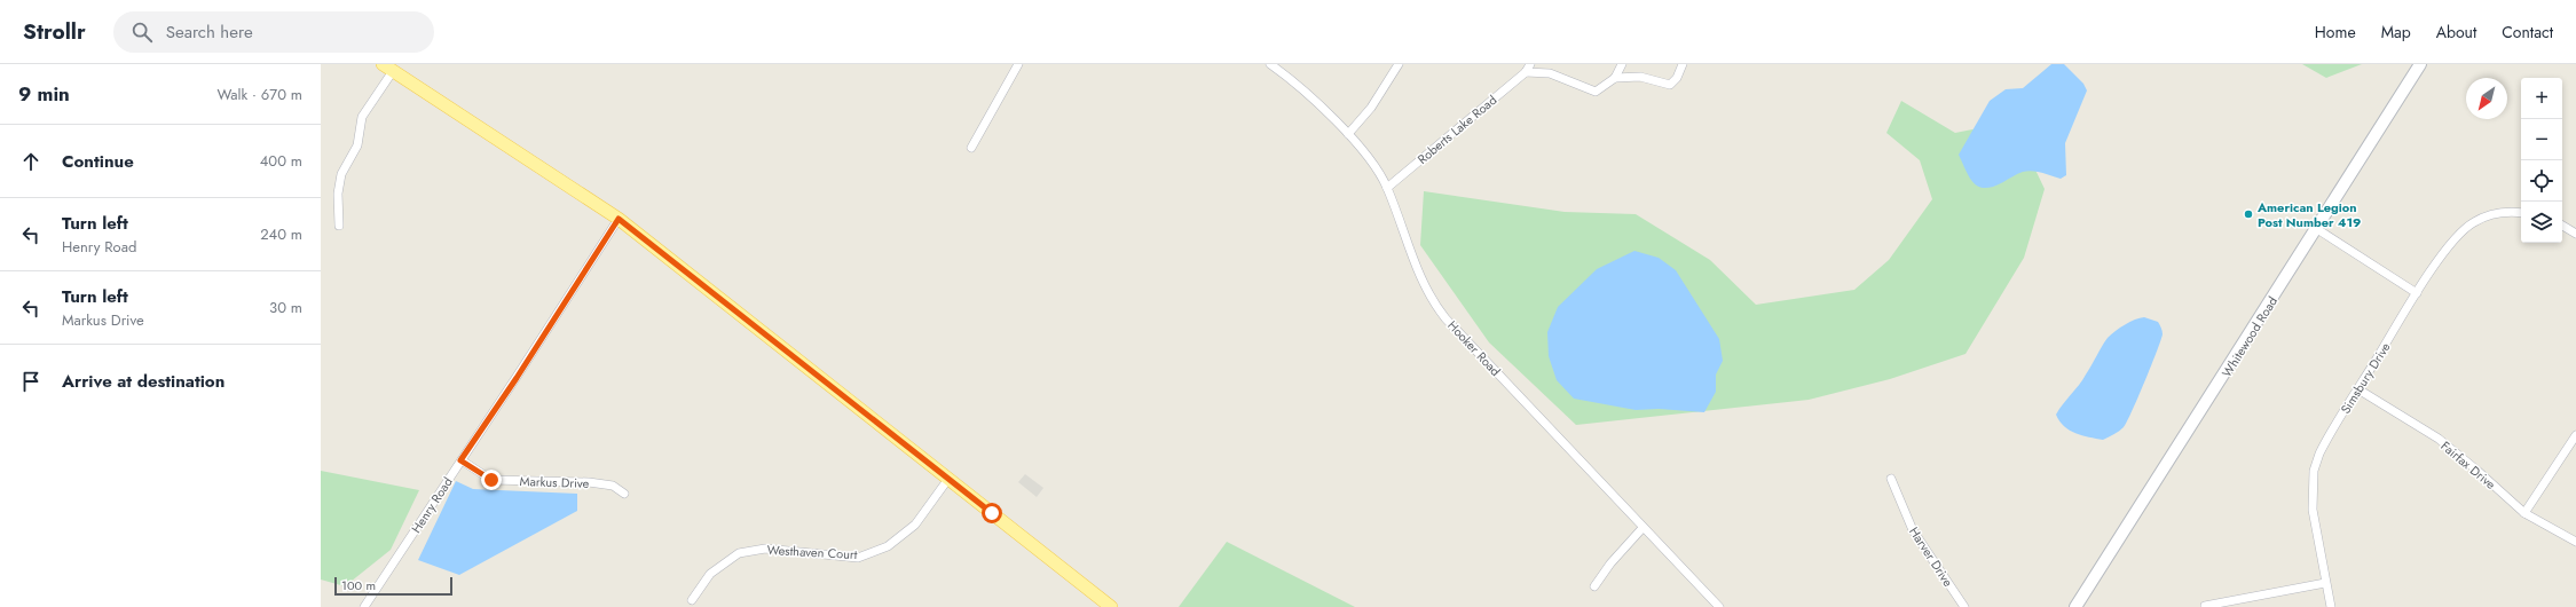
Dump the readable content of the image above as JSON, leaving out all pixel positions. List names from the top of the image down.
{
  "streets": {
    "street": [
      "Roberts Lake Road",
      "Whitewood Road",
      "Hooker Road",
      "Simsbury Drive",
      "Fairfax Drive",
      "Markus Drive",
      "Henry Road",
      "Westhaven Court",
      "Harver Drive"
    ]
  },
  "crossings": [
    ["Roberts Lake Road", "Hooker Road"],
    ["Simsbury Drive", "Fairfax Drive"],
    ["Markus Drive", "Henry Road"]
  ],
  "places": ["American Legion Post Number 419"],
  "scale_bar": "100 m",
  "north": "bottom left",
  "page": {
    "header": "Strollr",
    "search": "Search here",
    "nav": [
      "Home",
      "Map",
      "About",
      "Contact"
    ],
    "heading": ["9 min", "Walk · 670 m"],
    "map_buttons": ["+", "−"],
    "list": [
      ["Continue", "400 m"],
      ["Turn left", "Henry Road", "240 m"],
      ["Turn left", "Markus Drive", "30 m"],
      "Arrive at destination"
    ],
    "scale": "100 m"
  }
}
